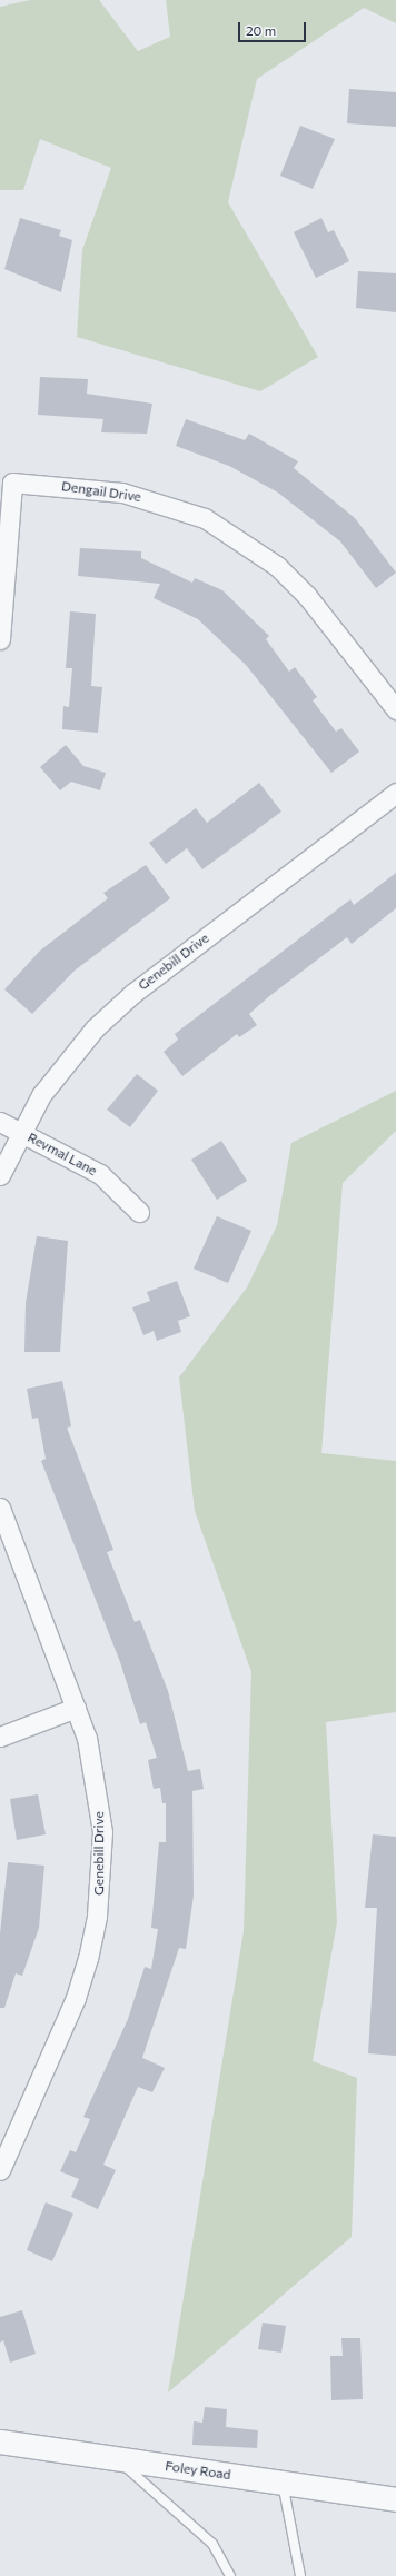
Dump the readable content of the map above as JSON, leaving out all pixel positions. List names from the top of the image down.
{
  "streets": {
    "street": [
      "Dengail Drive",
      "Genebill Drive",
      "Revmal Lane",
      "Foley Road"
    ]
  },
  "crossings": [
    ["Genebill Drive", "Revmal Lane"]
  ],
  "scale_bar": "20 m"
}
